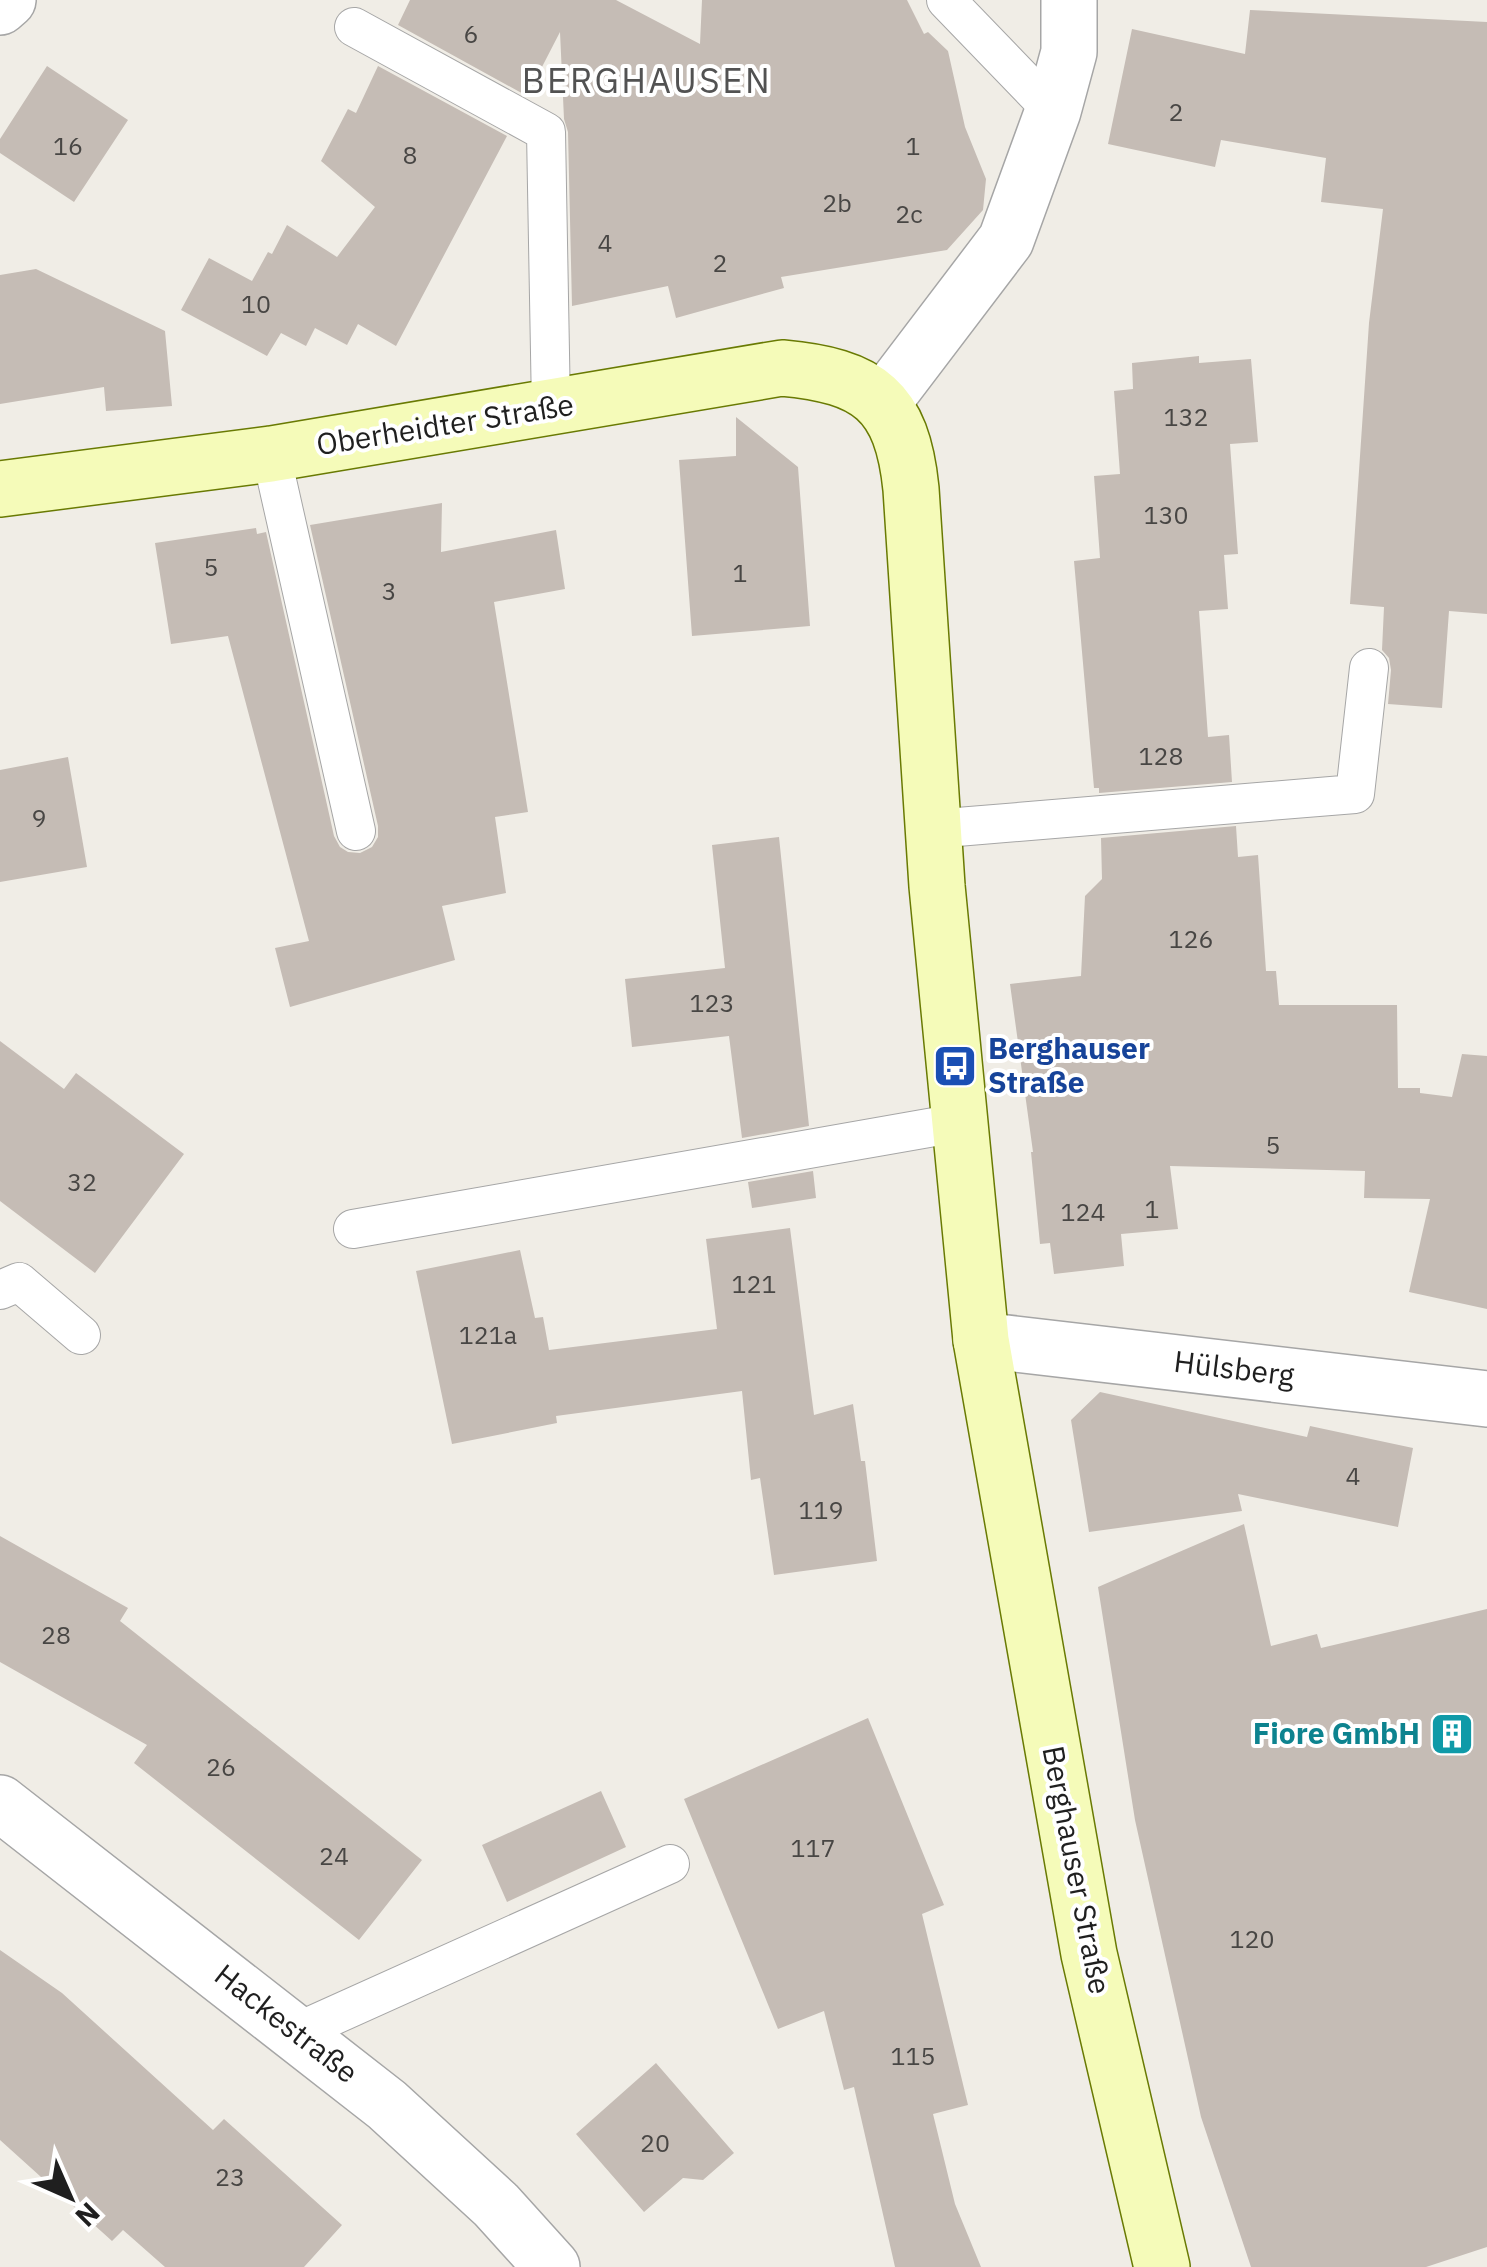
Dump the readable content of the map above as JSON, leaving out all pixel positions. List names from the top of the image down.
{
  "streets": {
    "street": [
      "Oberheidter Straße",
      "Hülsberg",
      "Berghauser Straße",
      "Hackestraße"
    ]
  },
  "crossings": [
    ["Oberheidter Straße", "Berghauser Straße"],
    ["Hülsberg", "Berghauser Straße"]
  ],
  "districts": ["BERGHAUSEN"],
  "places": {
    "bus stop": ["Berghauser Straße"],
    "building": ["Fiore GmbH"]
  },
  "house_numbers": [
    "6",
    "2",
    "16",
    "1",
    "8",
    "2b",
    "2c",
    "4",
    "2",
    "10",
    "132",
    "130",
    "5",
    "1",
    "3",
    "128",
    "9",
    "126",
    "123",
    "5",
    "32",
    "1",
    "124",
    "121",
    "121a",
    "4",
    "119",
    "28",
    "26",
    "117",
    "24",
    "120",
    "115",
    "20",
    "23"
  ],
  "north": "bottom right"
}
